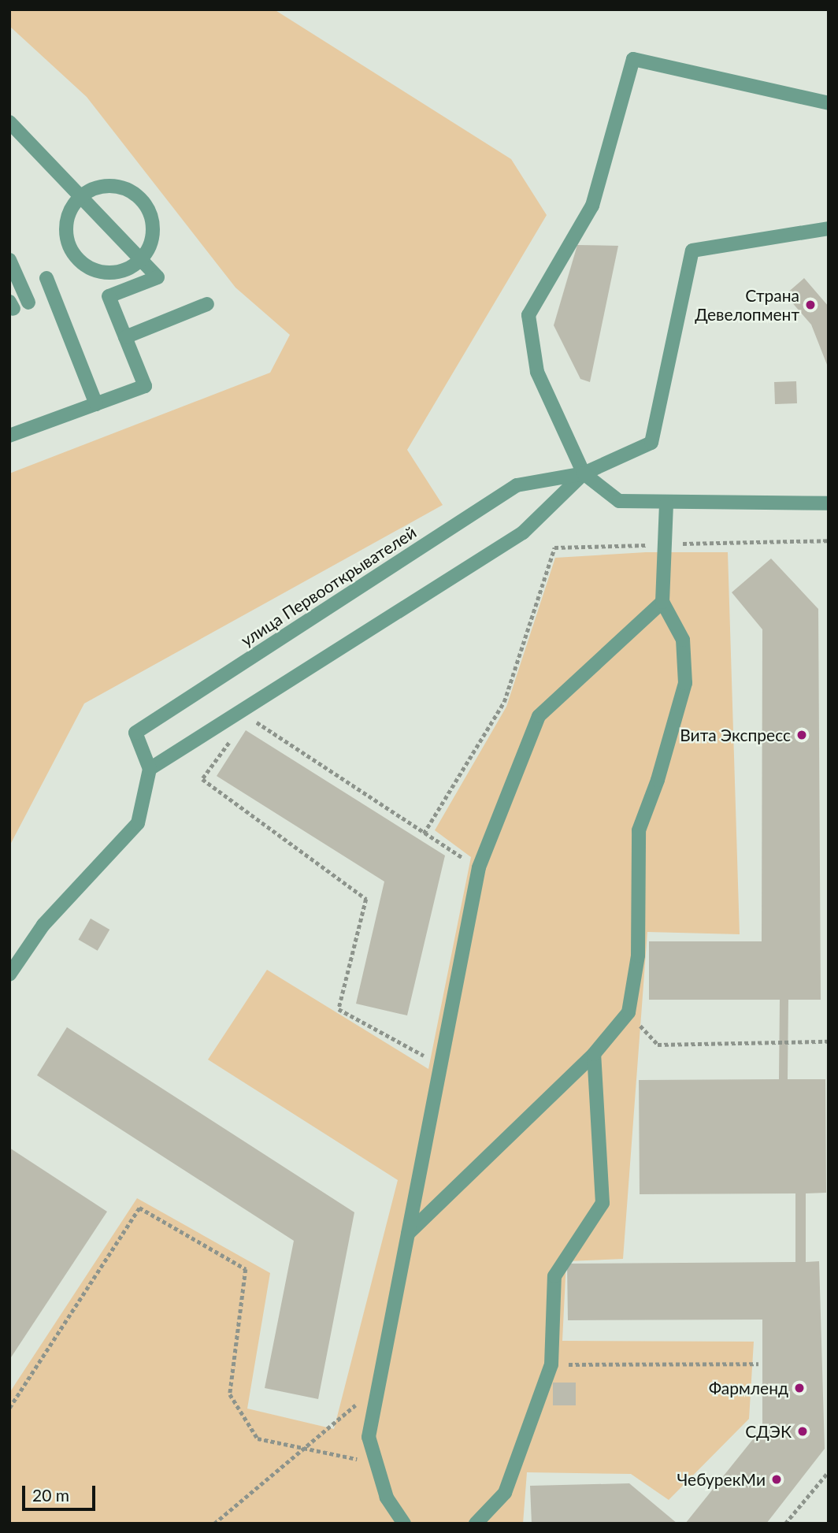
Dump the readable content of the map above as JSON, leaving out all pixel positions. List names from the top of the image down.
{
  "streets": {
    "street": ["улица Первооткрывателей"]
  },
  "places": [
    "Страна Девелопмент",
    "Вита Экспресс",
    "Фармленд",
    "СДЭК",
    "ЧебурекМи"
  ],
  "scale_bar": "20 m"
}
